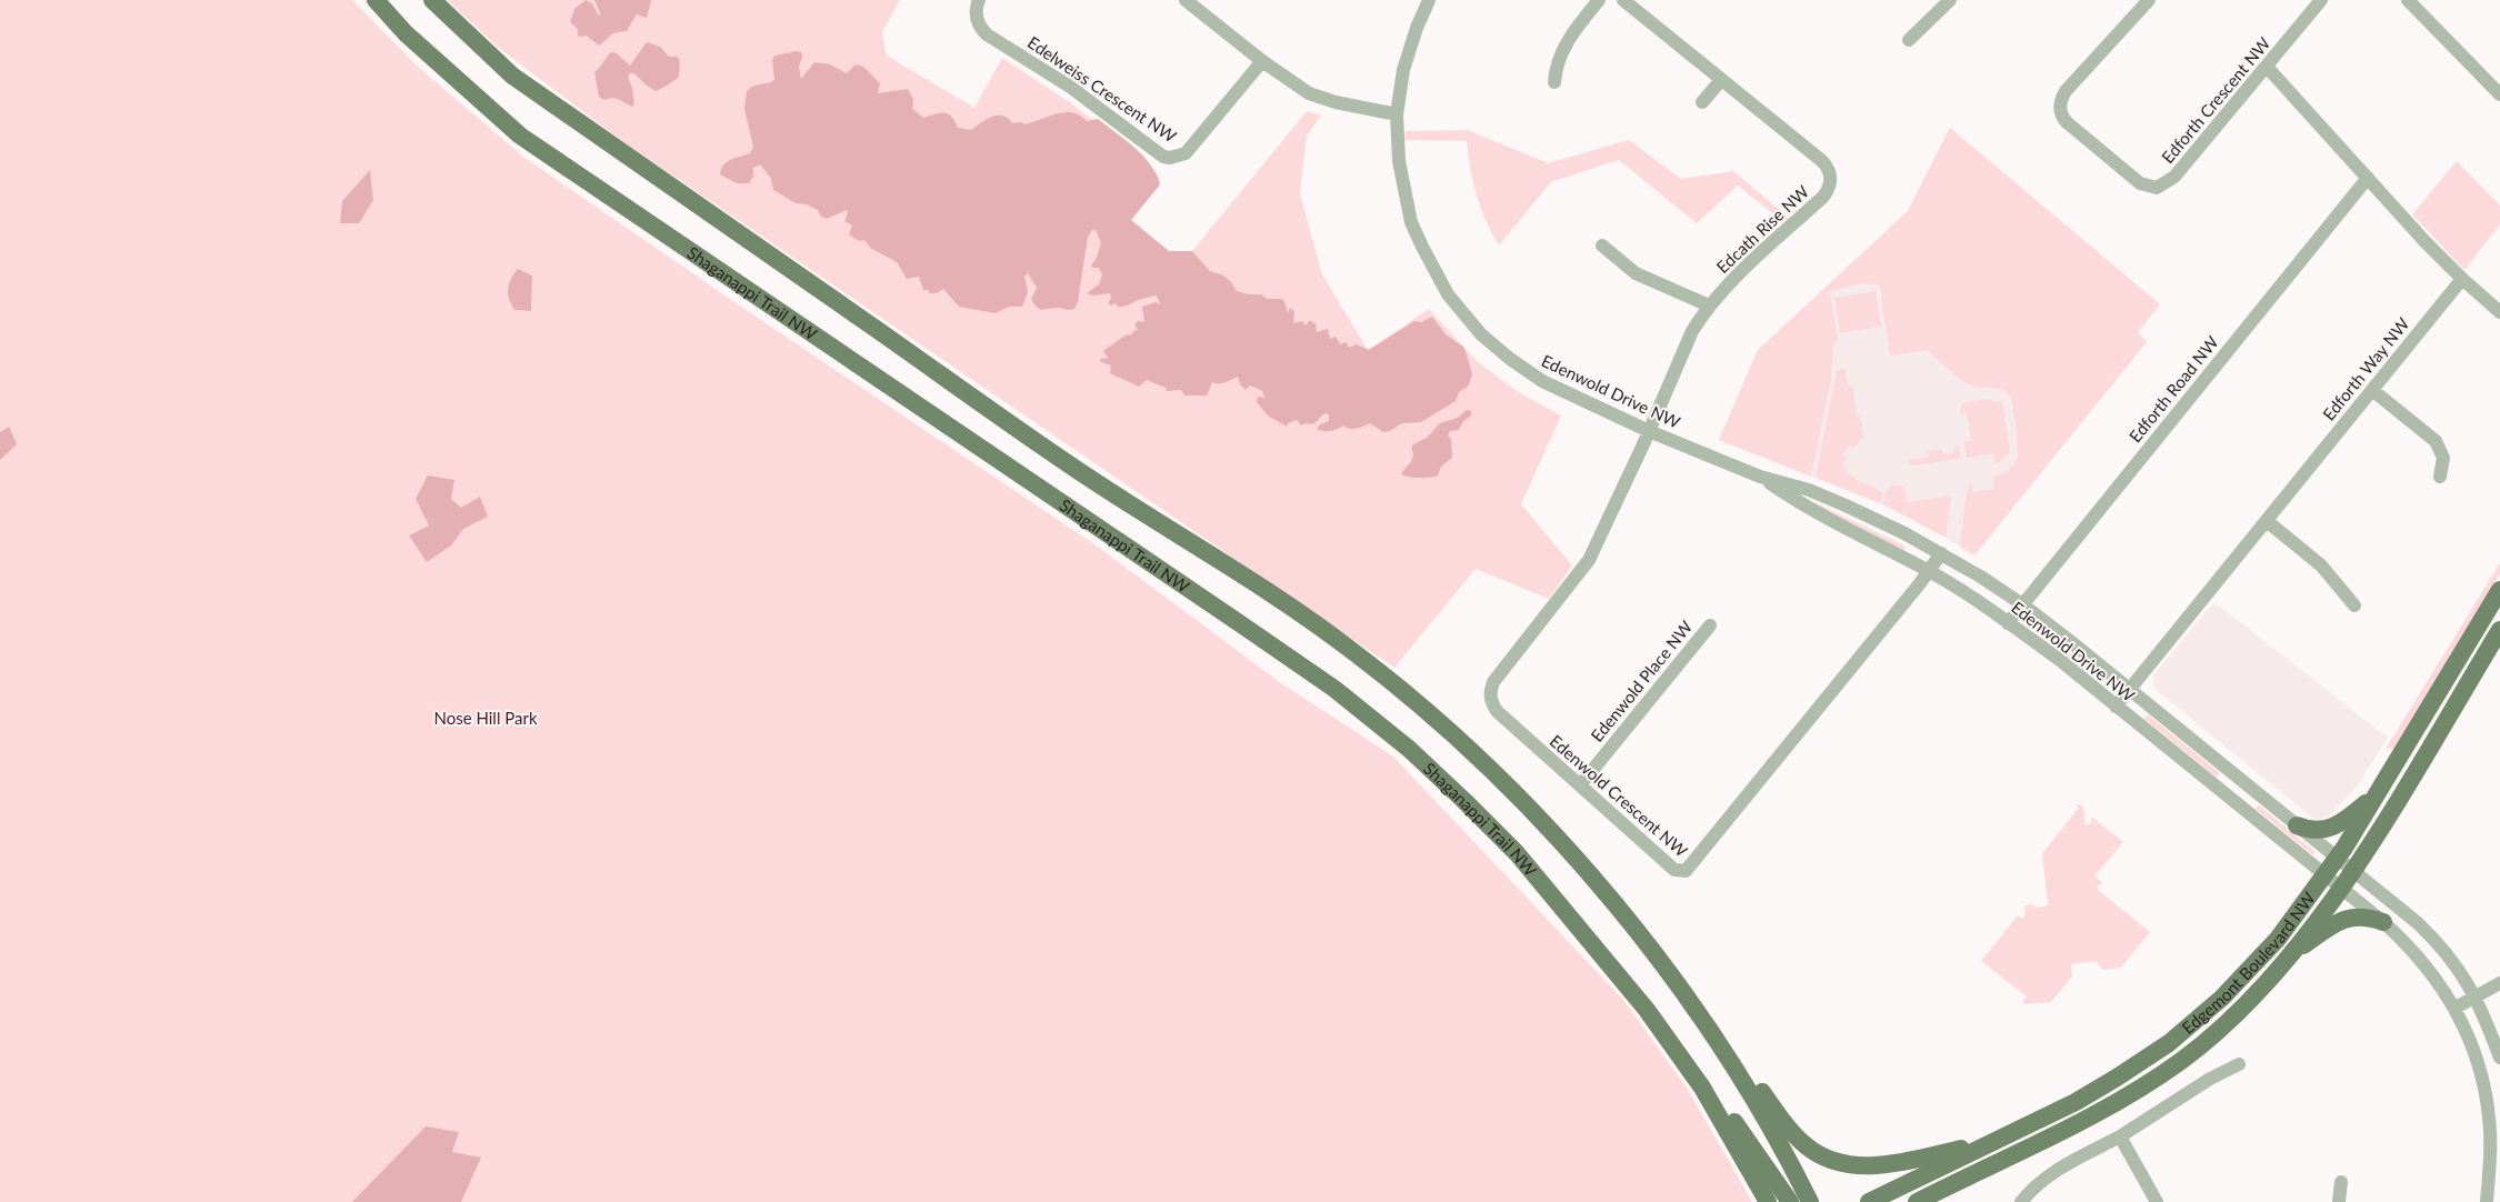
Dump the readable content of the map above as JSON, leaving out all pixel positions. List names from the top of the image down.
{
  "streets": {
    "main road": ["Shaganappi Trail NW", "Edgemont Boulevard NW"],
    "street": [
      "Edelweiss Crescent NW",
      "Edforth Crescent NW",
      "Edcath Rise NW",
      "Edforth Way NW",
      "Edforth Road NW",
      "Edenwold Drive NW",
      "Edenwold Place NW",
      "Edenwold Crescent NW"
    ]
  },
  "crossings": [
    ["Edcath Rise NW", "Edenwold Drive NW"],
    ["Edcath Rise NW", "Edenwold Crescent NW"],
    ["Edforth Way NW", "Edenwold Drive NW"],
    ["Edforth Road NW", "Edenwold Drive NW"],
    ["Edenwold Drive NW", "Edenwold Crescent NW"],
    ["Edenwold Drive NW", "Edgemont Boulevard NW"],
    ["Edenwold Place NW", "Edenwold Crescent NW"]
  ],
  "parks": ["Nose Hill Park"]
}
